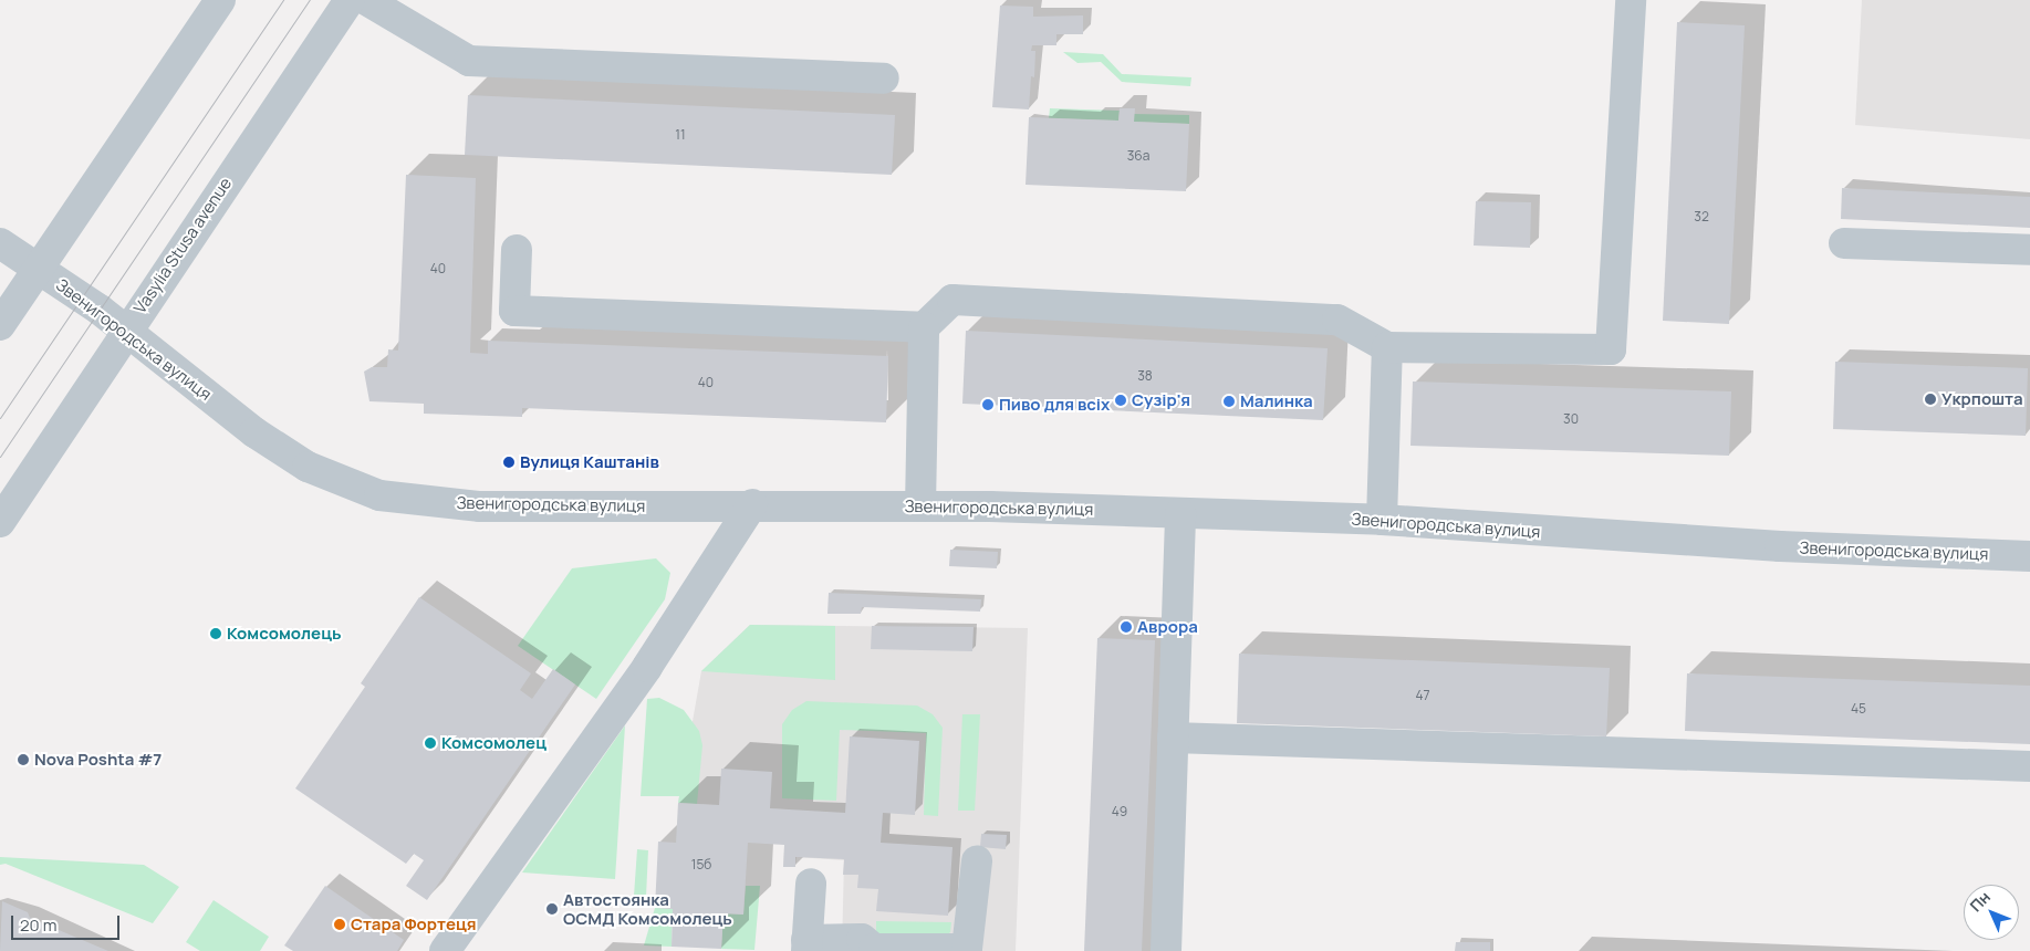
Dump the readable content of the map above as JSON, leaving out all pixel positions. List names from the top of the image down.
{
  "streets": {
    "street": ["Vasylia Stusa avenue", "Звенигородська вулиця"]
  },
  "crossings": [
    ["Vasylia Stusa avenue", "Звенигородська вулиця"]
  ],
  "places": [
    "Укрпошта",
    "Сузір'я",
    "Малинка",
    "Пиво для всіх",
    "Вулиця Каштанів",
    "Аврора",
    "Комсомолець",
    "Комсомолец",
    "Nova Poshta #7",
    "Автостоянка ОСМД Комсомолець",
    "Стара Фортеця"
  ],
  "house_numbers": [
    "11",
    "36а",
    "32",
    "40",
    "38",
    "40",
    "30",
    "47",
    "45",
    "49",
    "15б"
  ],
  "scale_bar": "20 m",
  "north": "top left"
}
